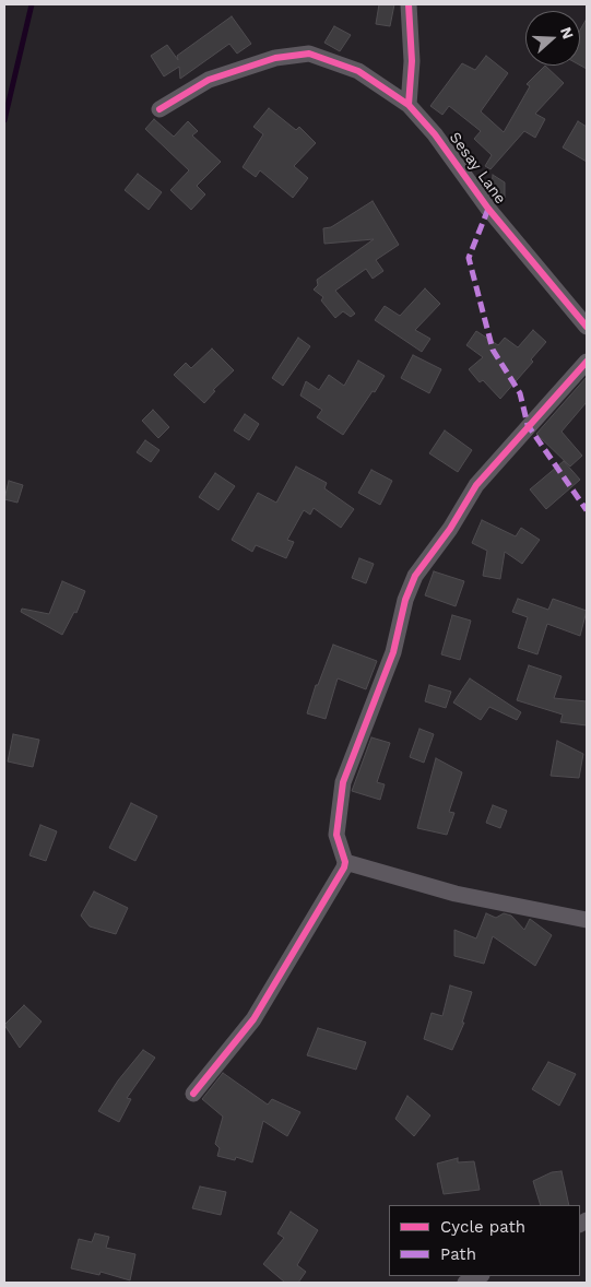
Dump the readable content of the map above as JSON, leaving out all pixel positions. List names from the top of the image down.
{
  "streets": {
    "street": ["Sesay Lane"]
  },
  "legend": ["Cycle path", "Path"],
  "north": "right"
}
